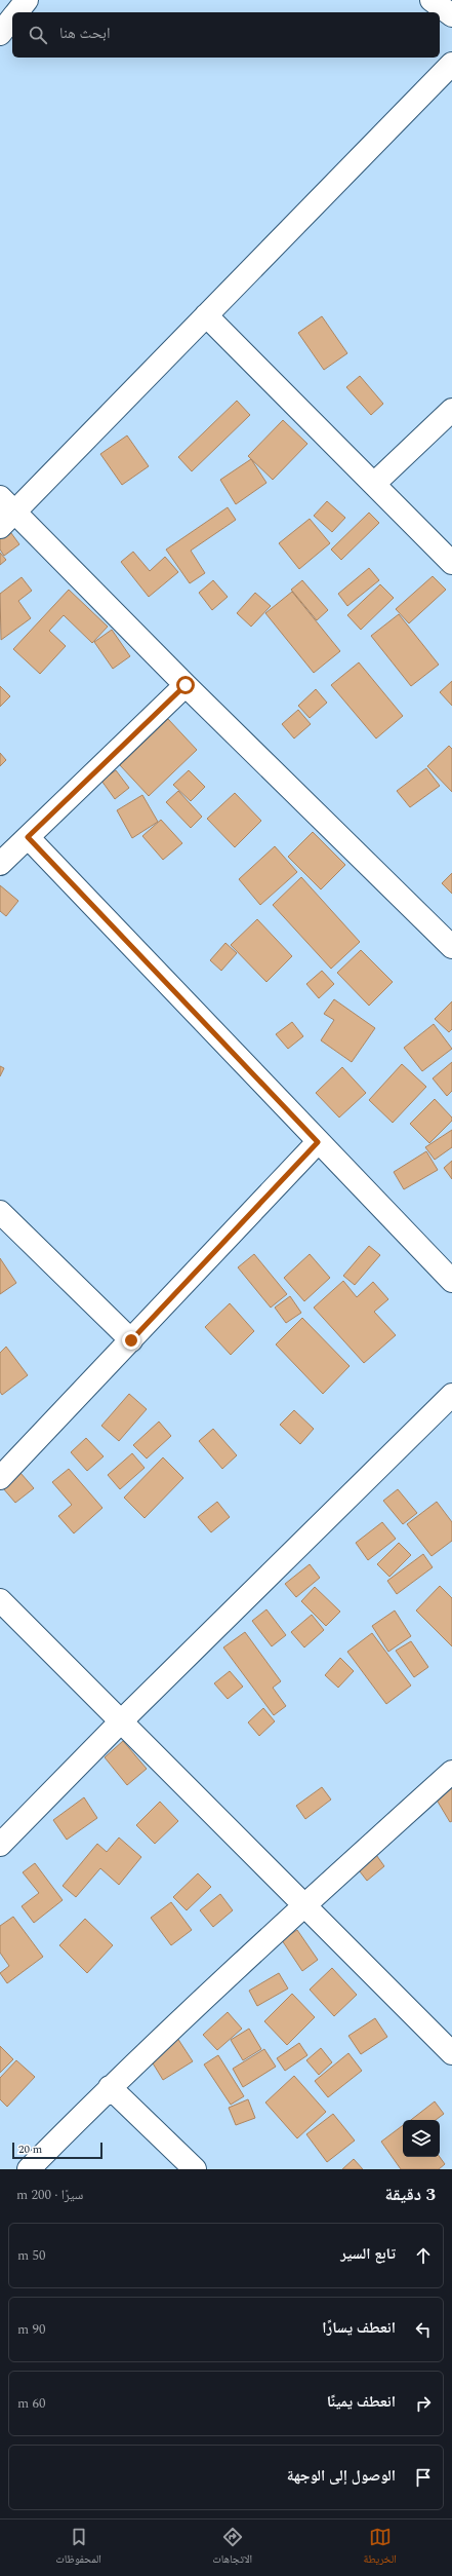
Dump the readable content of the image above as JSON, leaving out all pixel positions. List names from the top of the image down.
{
  "scale_bar": "20 m",
  "page": {
    "search": "ابحث هنا",
    "scale": "20 m",
    "heading": ["3 دقيقة", "سيرًا · 200 m"],
    "list": [
      ["تابع السير", "50 m"],
      ["انعطف يسارًا", "90 m"],
      ["انعطف يمينًا", "60 m"],
      "الوصول إلى الوجهة"
    ],
    "nav": ["الخريطة", "الاتجاهات", "المحفوظات"]
  }
}
